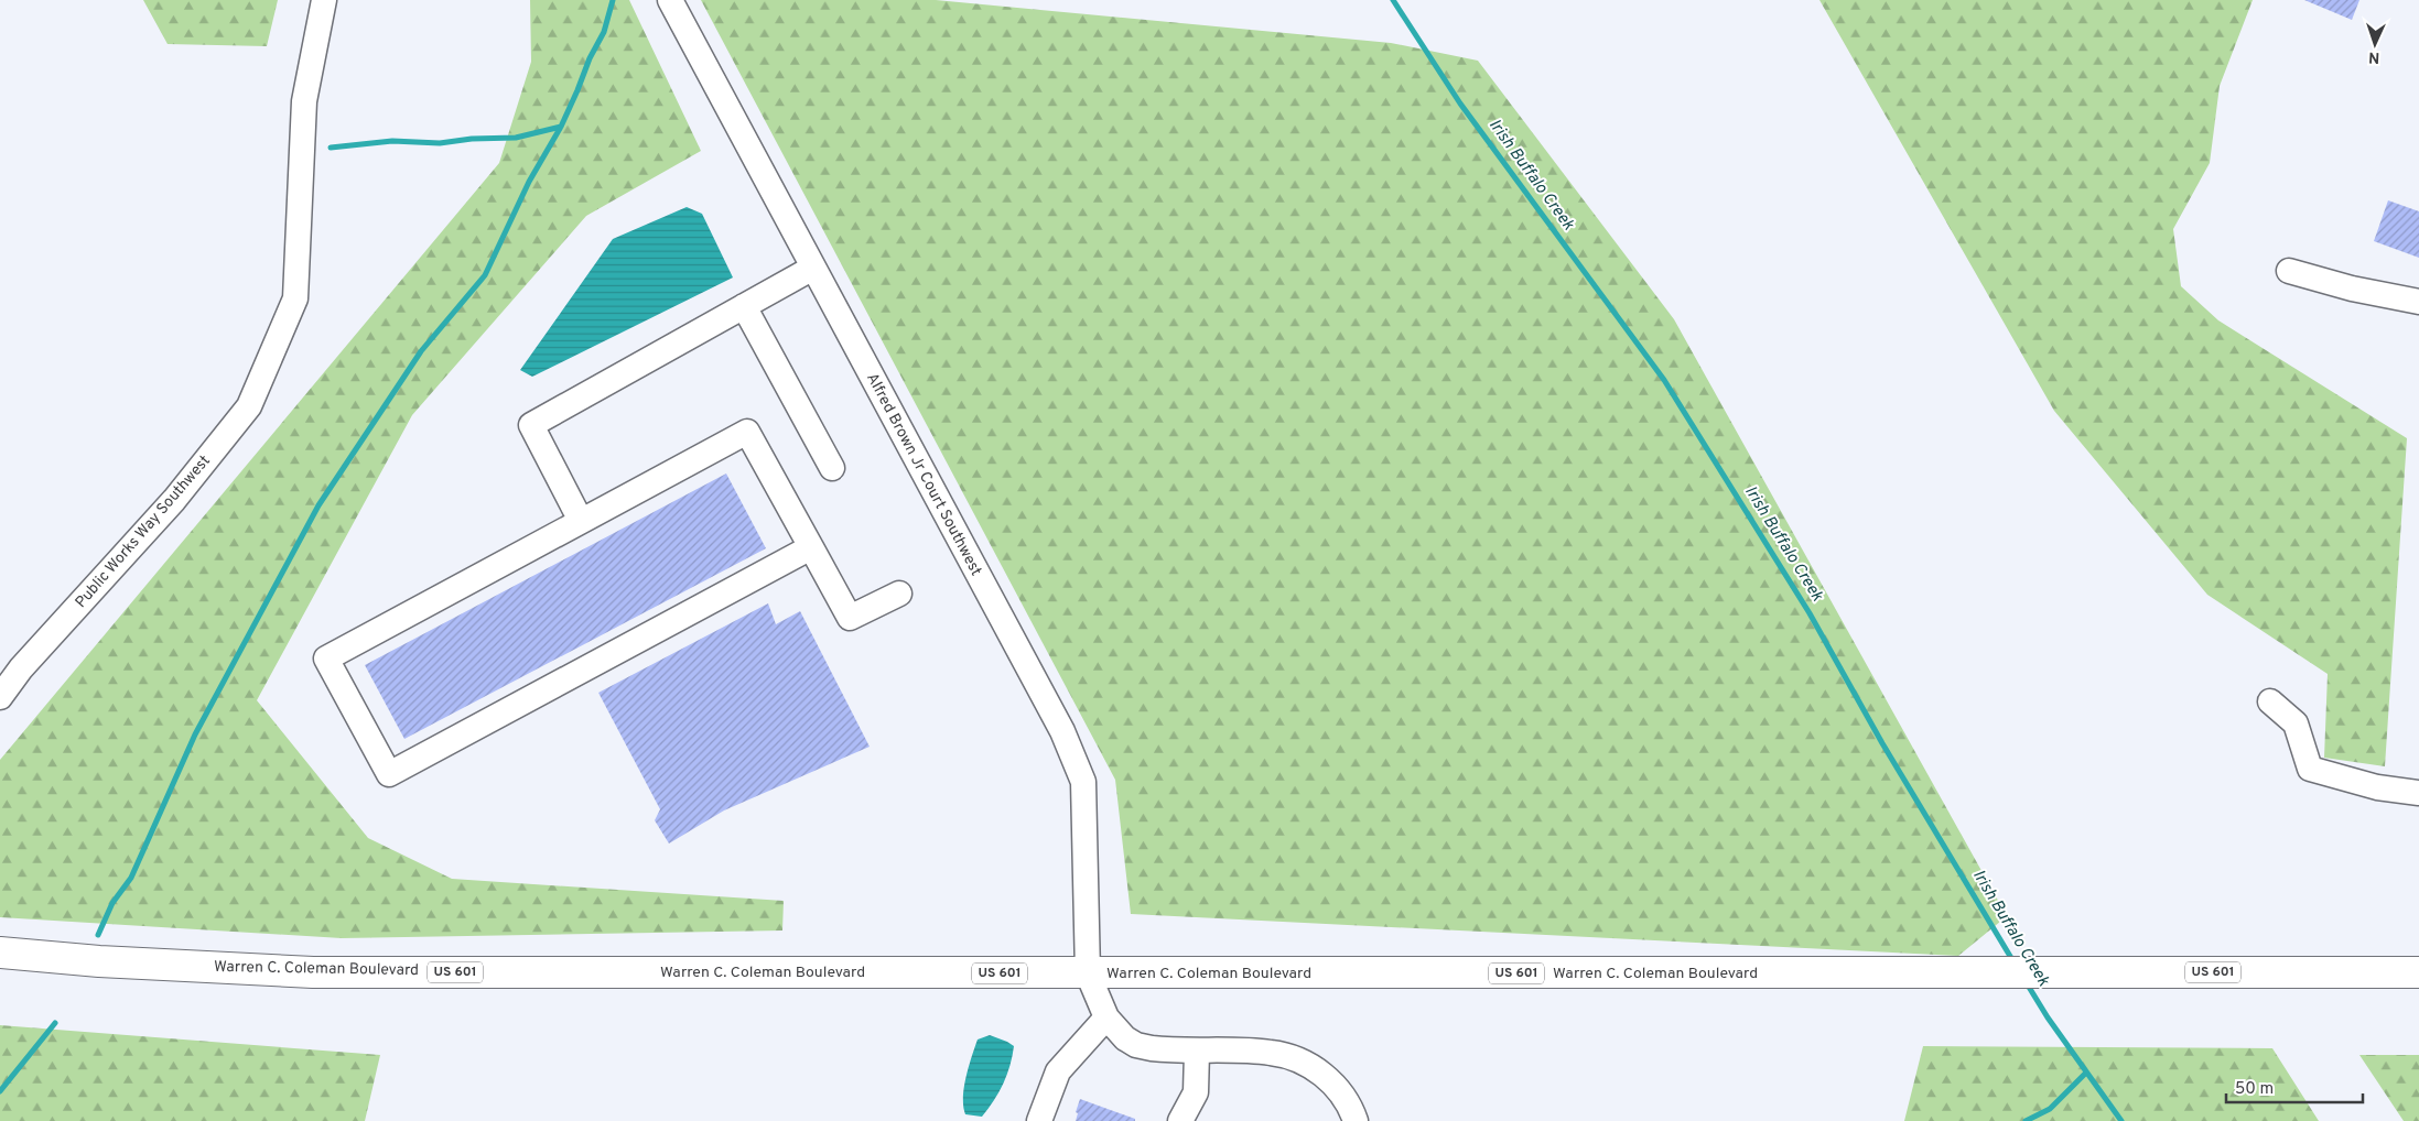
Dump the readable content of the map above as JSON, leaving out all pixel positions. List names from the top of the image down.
{
  "streets": {
    "highway": ["Warren C. Coleman Boulevard", "US 601"],
    "street": ["Alfred Brown Jr Court Southwest", "Public Works Way Southwest"]
  },
  "crossings": [
    ["Alfred Brown Jr Court Southwest", "Warren C. Coleman Boulevard"]
  ],
  "water": ["Irish Buffalo Creek"],
  "scale_bar": "50 m",
  "north": "bottom"
}
